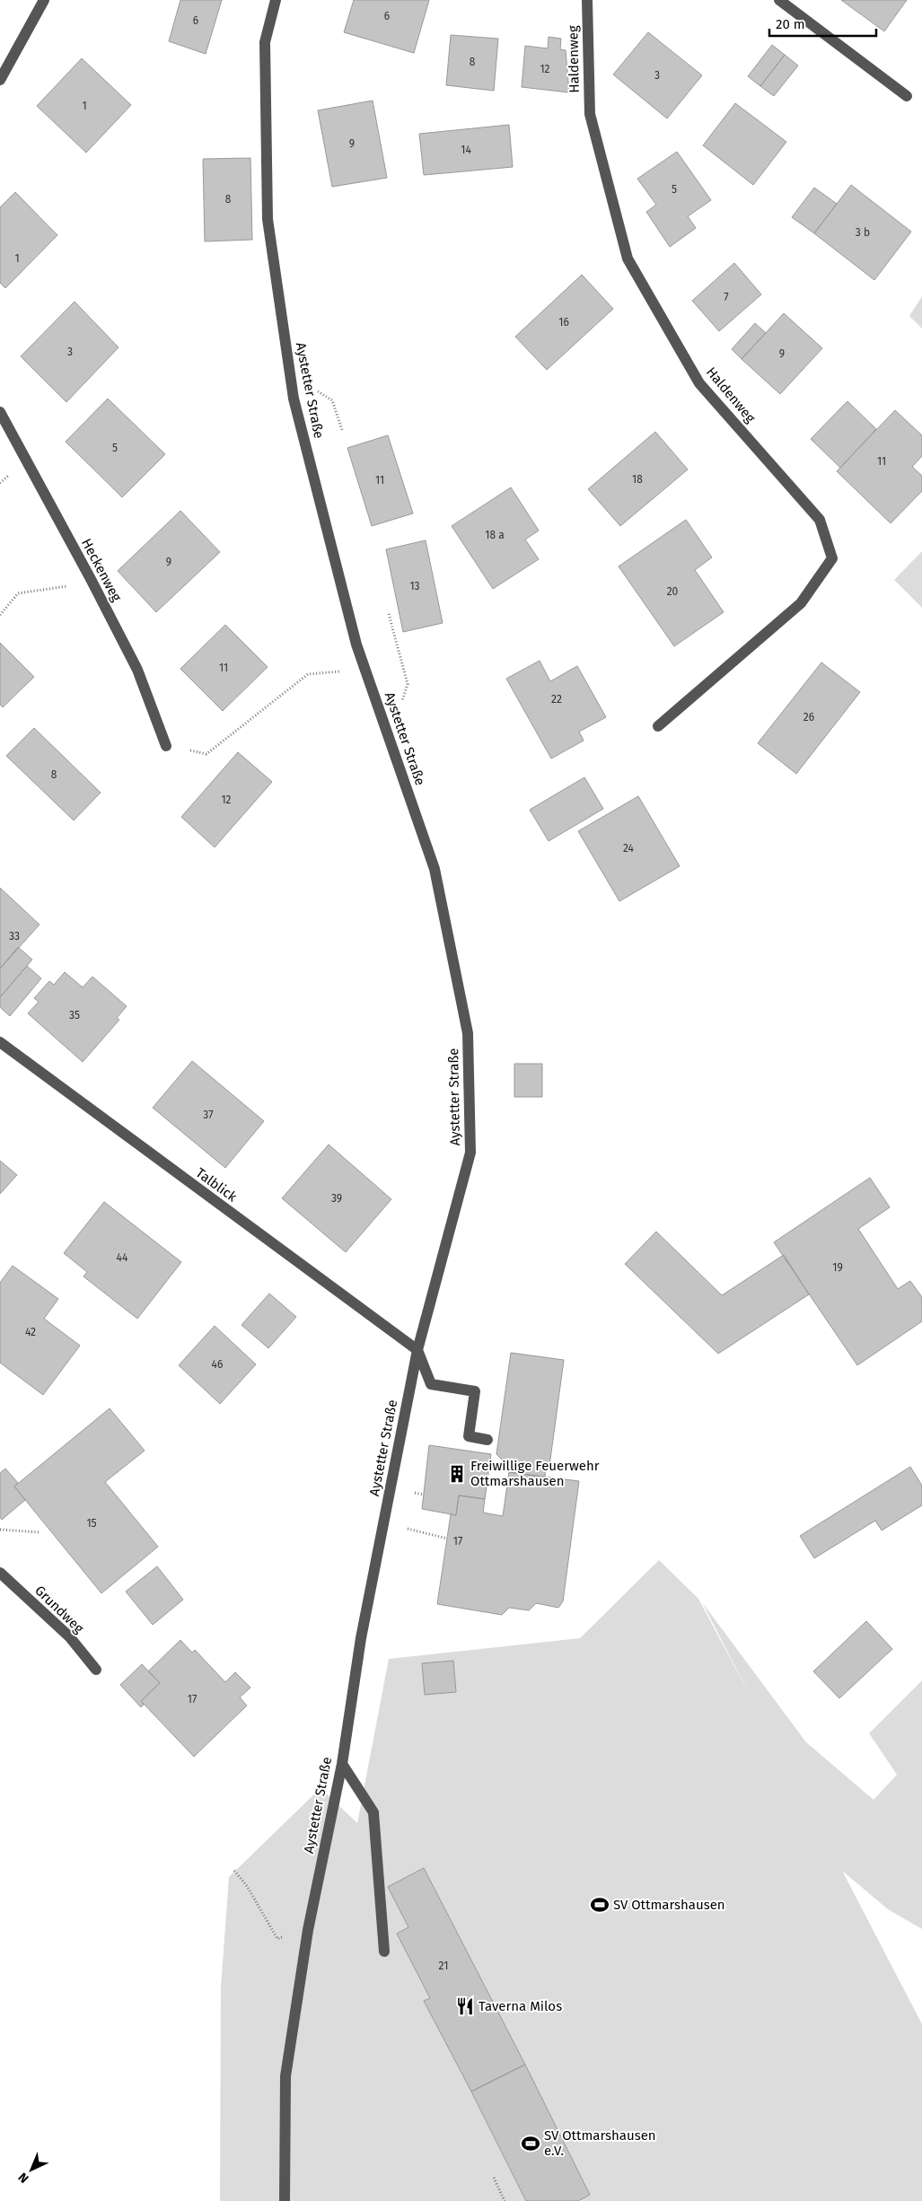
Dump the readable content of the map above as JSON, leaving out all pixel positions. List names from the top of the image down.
{
  "streets": {
    "street": [
      "Haldenweg",
      "Aystetter Straße",
      "Heckenweg",
      "Talblick",
      "Grundweg"
    ]
  },
  "crossings": [
    ["Aystetter Straße", "Talblick"]
  ],
  "places": {
    "building": ["Freiwillige Feuerwehr Ottmarshausen"],
    "sports": ["SV Ottmarshausen", "SV Ottmarshausen e.V."],
    "restaurant": ["Taverna Milos"]
  },
  "house_numbers": [
    "6",
    "6",
    "8",
    "12",
    "3",
    "1",
    "9",
    "14",
    "5",
    "8",
    "3 b",
    "1",
    "7",
    "16",
    "3",
    "9",
    "5",
    "11",
    "18",
    "11",
    "18 a",
    "9",
    "13",
    "20",
    "11",
    "22",
    "26",
    "8",
    "12",
    "24",
    "33",
    "35",
    "37",
    "39",
    "44",
    "19",
    "42",
    "46",
    "15",
    "17",
    "17",
    "21"
  ],
  "scale_bar": "20 m",
  "north": "bottom left"
}
